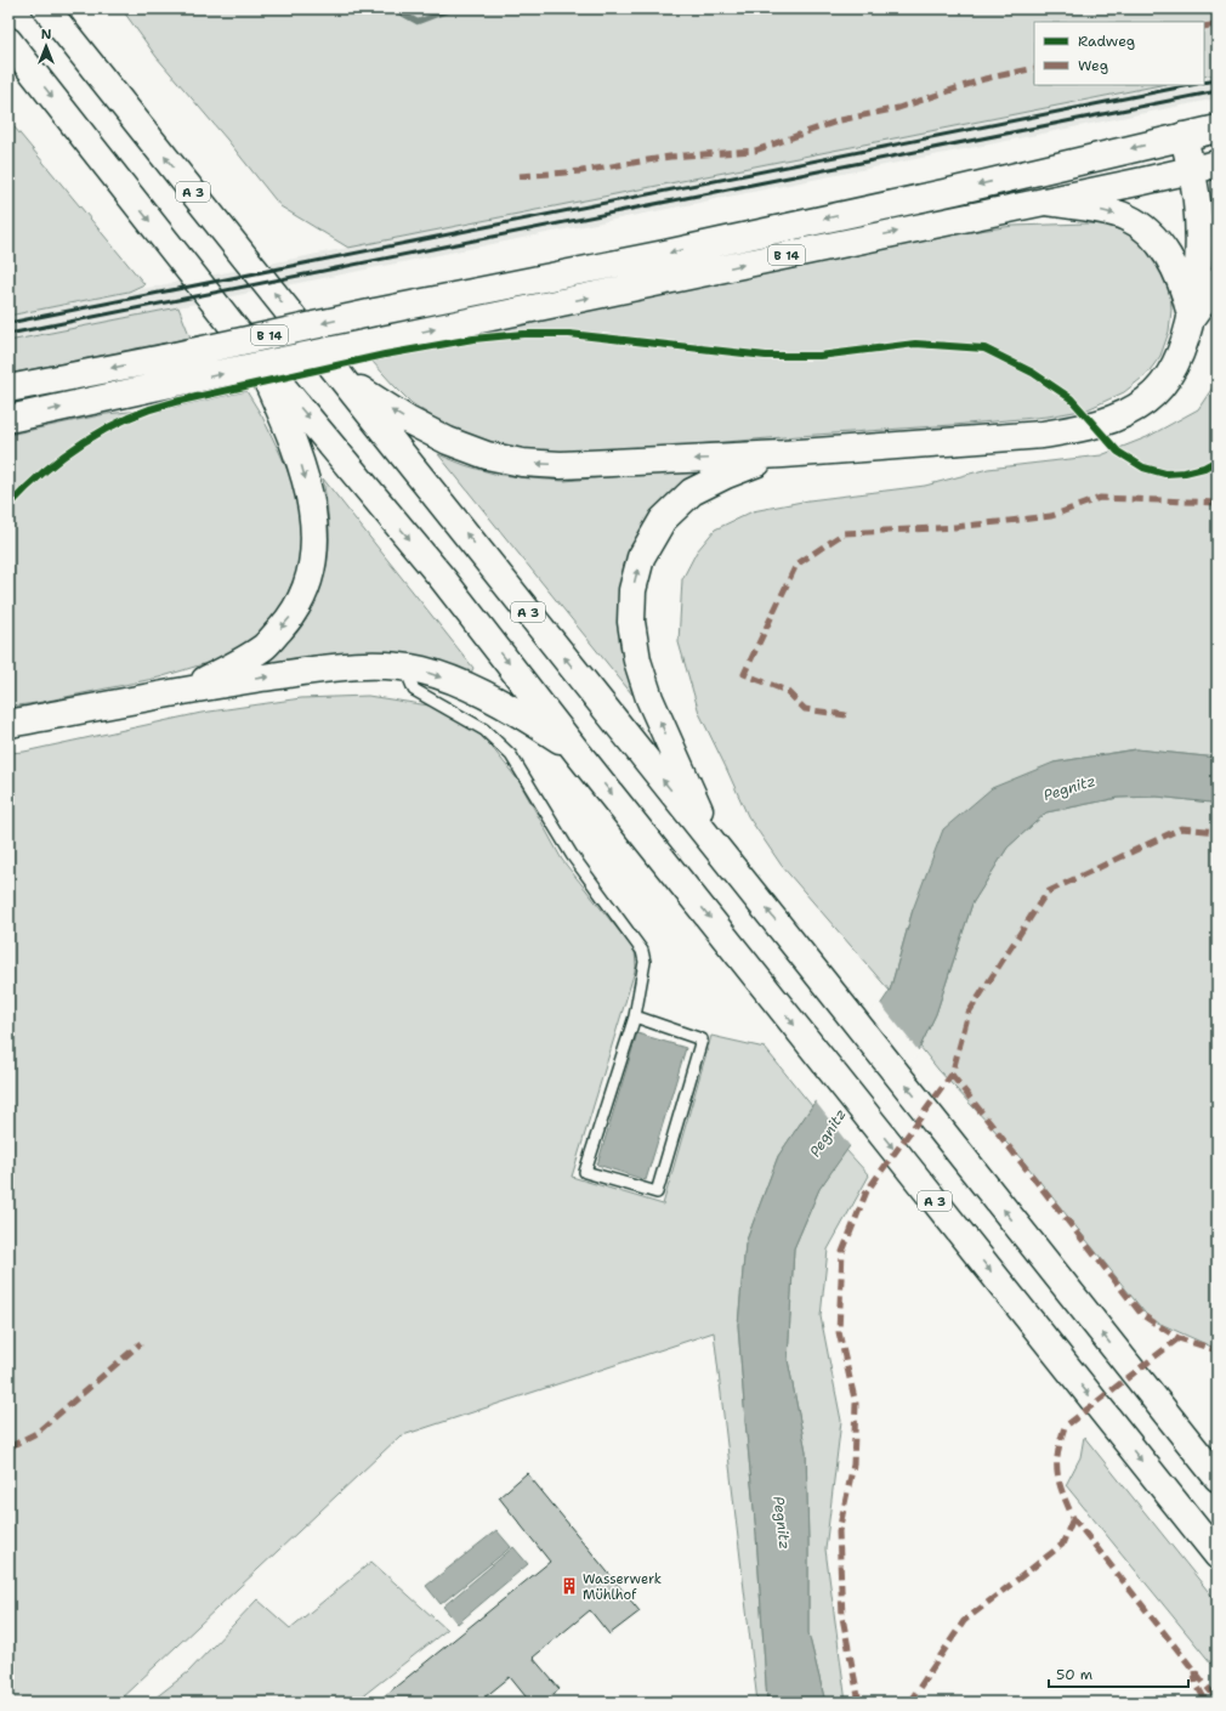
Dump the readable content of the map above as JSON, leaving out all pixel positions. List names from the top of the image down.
{
  "streets": {
    "main road": ["A 3", "B 14"]
  },
  "water": ["Pegnitz"],
  "places": {
    "building": ["Wasserwerk Mühlhof"]
  },
  "legend": ["Radweg", "Weg"],
  "scale_bar": "50 m",
  "north": "top"
}
